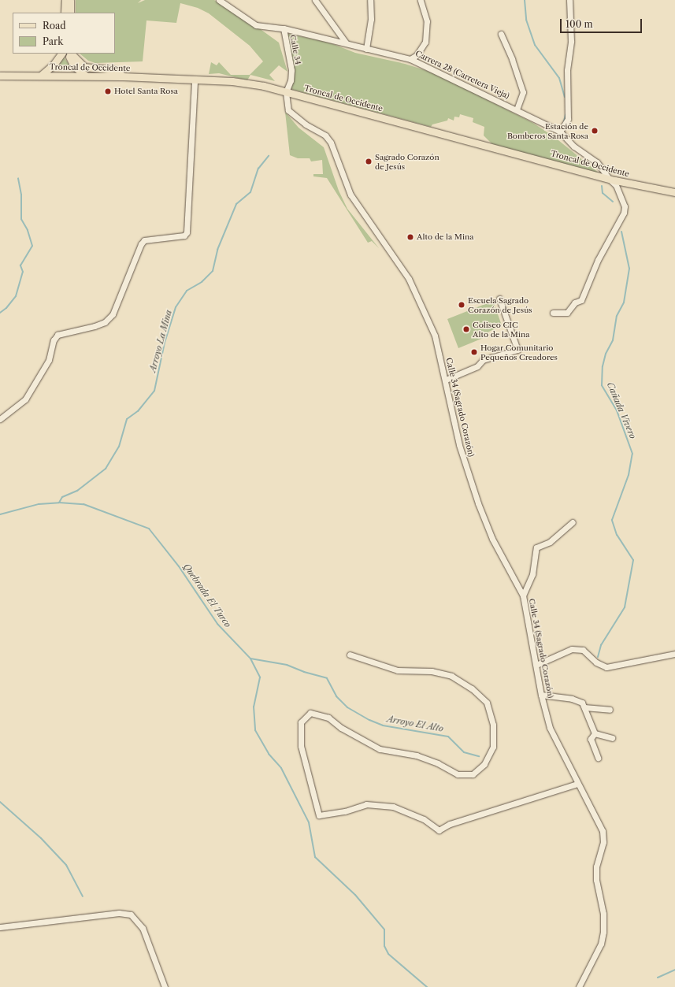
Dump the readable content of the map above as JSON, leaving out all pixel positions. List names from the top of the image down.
{
  "streets": {
    "main road": ["Troncal de Occidente"],
    "street": ["Calle 34", "Carrera 28 (Carretera Vieja)", "Calle 34 (Sagrado Corazón)"]
  },
  "crossings": [
    ["Calle 34", "Troncal de Occidente"],
    ["Calle 34", "Carrera 28 (Carretera Vieja)"],
    ["Calle 34", "Calle 34 (Sagrado Corazón)"],
    ["Troncal de Occidente", "Carrera 28 (Carretera Vieja)"],
    ["Troncal de Occidente", "Calle 34 (Sagrado Corazón)"]
  ],
  "water": [
    "Arroyo La Mina",
    "Cañada Vivero",
    "Quebrada El Turco",
    "Arroyo El Alto"
  ],
  "places": [
    "Hotel Santa Rosa",
    "Estación de Bomberos Santa Rosa",
    "Sagrado Corazón de Jesús",
    "Alto de la Mina",
    "Escuela Sagrado Corazón de Jesús",
    "Coliseo CIC Alto de la Mina",
    "Hogar Comunitario Pequeños Creadores"
  ],
  "legend": ["Road", "Park"],
  "scale_bar": "100 m"
}
